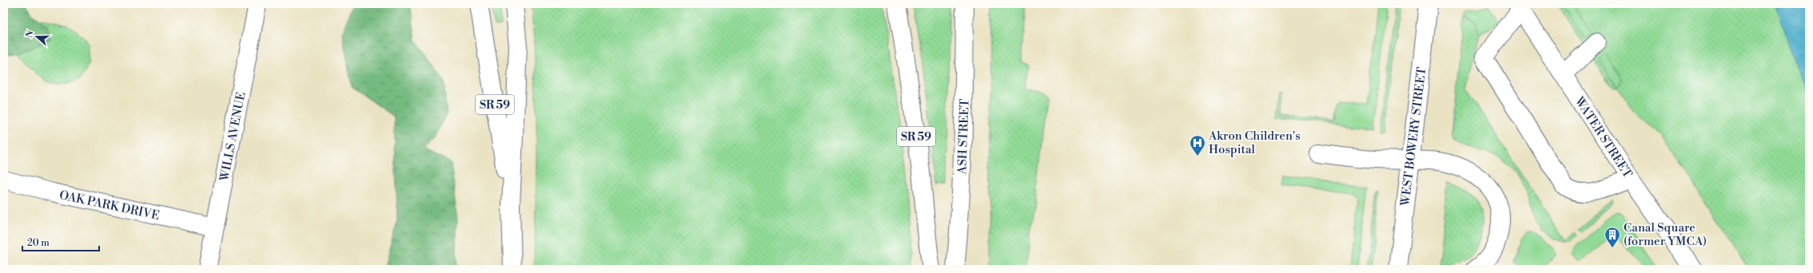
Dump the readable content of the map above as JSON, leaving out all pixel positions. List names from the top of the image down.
{
  "streets": {
    "street": [
      "SR 59",
      "WILLS AVENUE",
      "ASH STREET",
      "WEST BOWERY STREET",
      "WATER STREET",
      "OAK PARK DRIVE"
    ]
  },
  "crossings": [
    ["WILLS AVENUE", "OAK PARK DRIVE"]
  ],
  "places": {
    "hospital": ["Akron Children's Hospital"],
    "building": ["Canal Square (former YMCA)"]
  },
  "scale_bar": "20 m",
  "north": "left"
}
